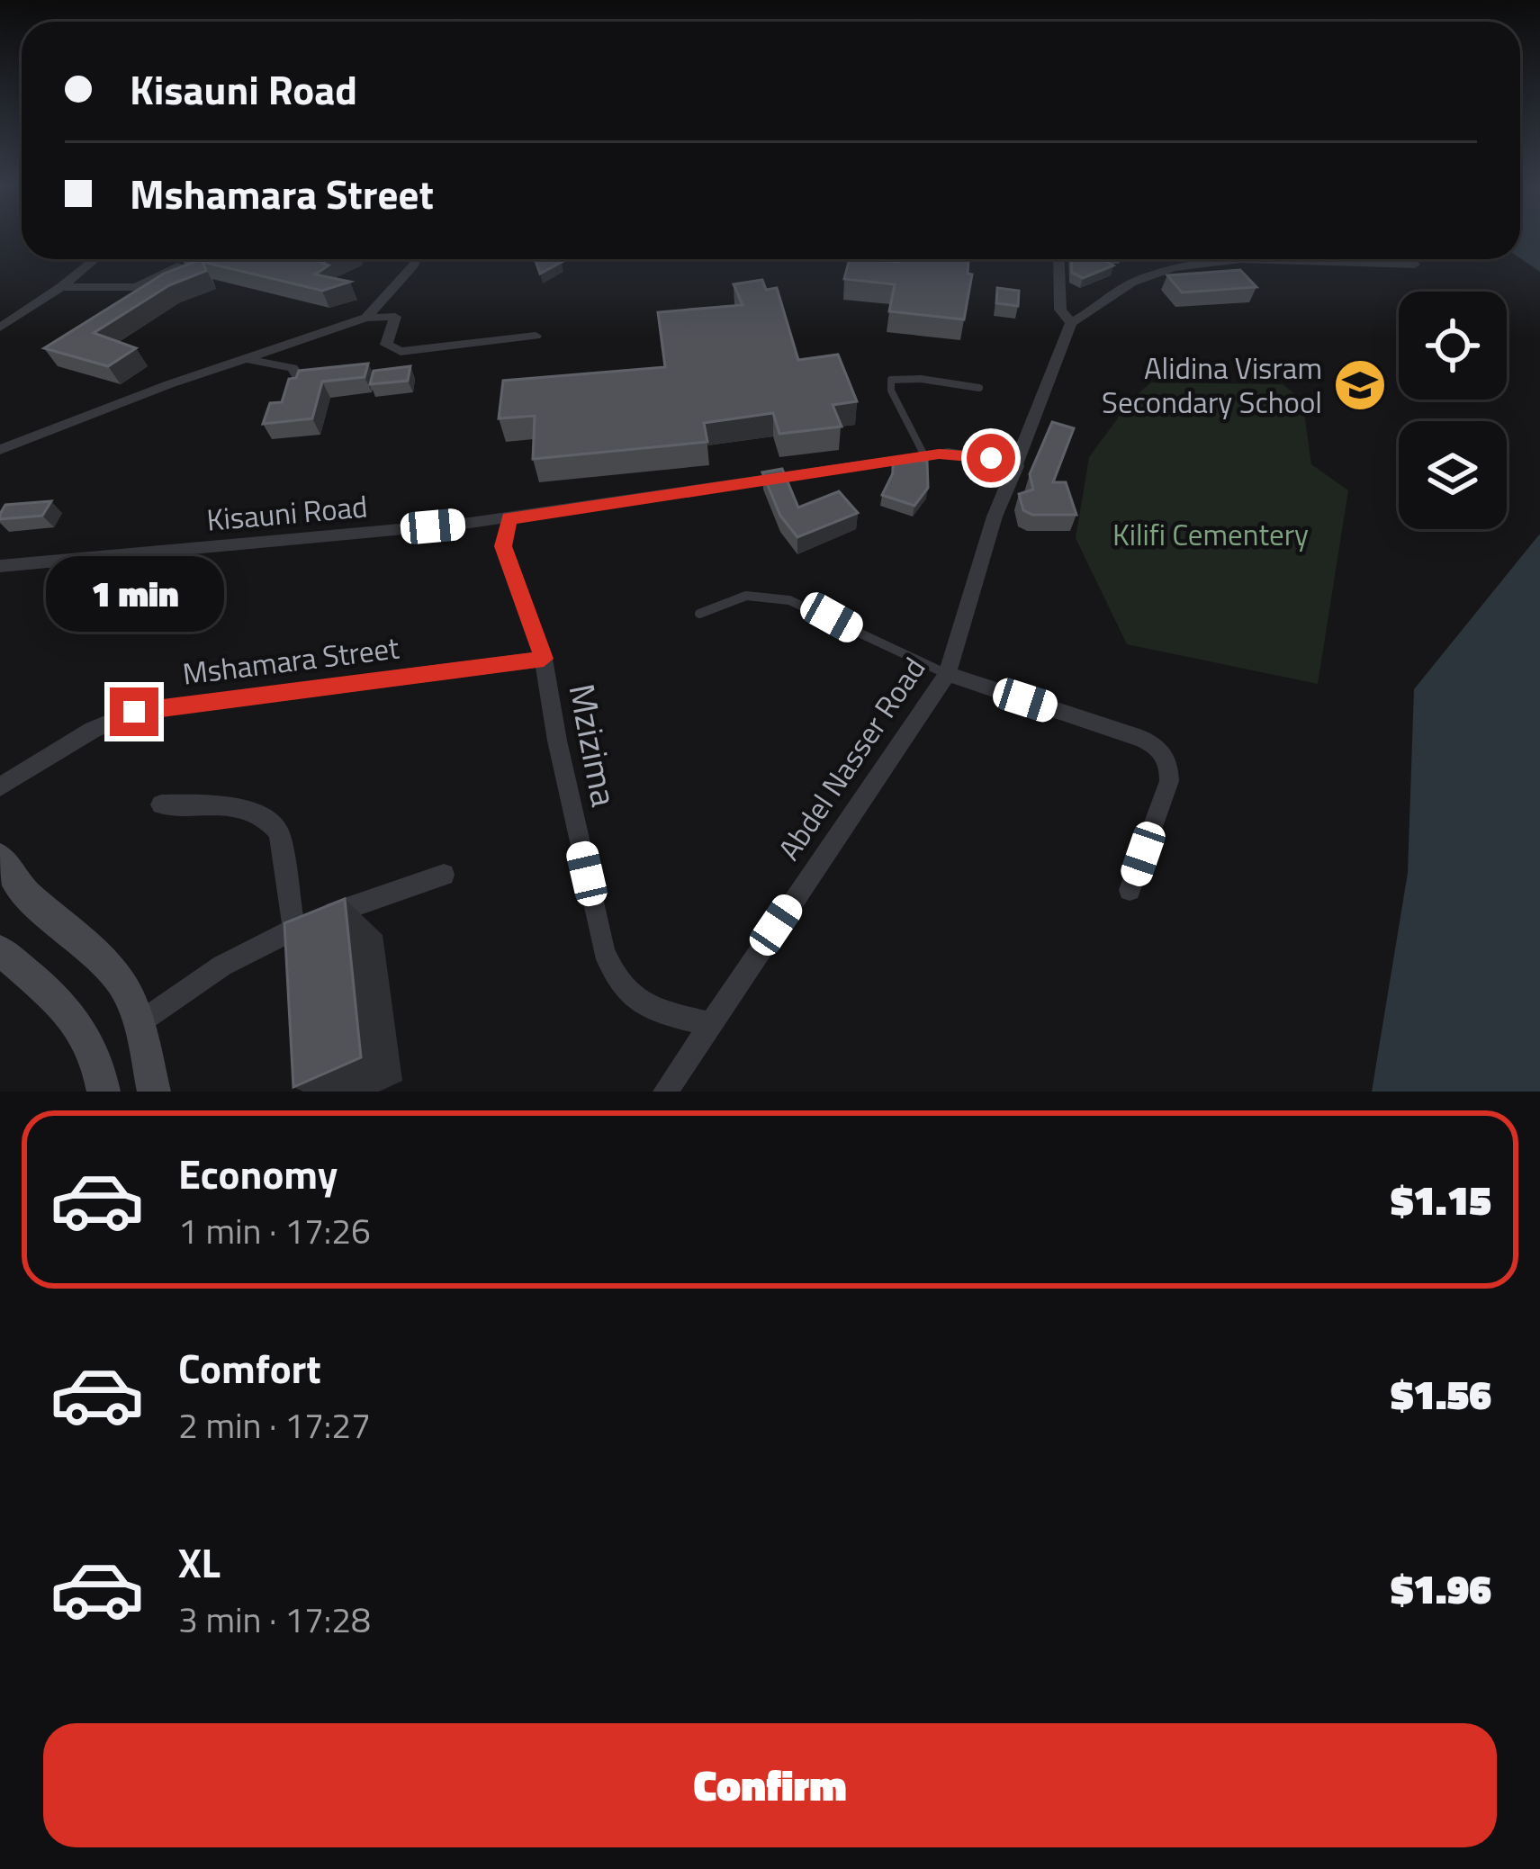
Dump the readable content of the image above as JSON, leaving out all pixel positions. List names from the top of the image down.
{
  "streets": {
    "street": [
      "Kisauni Road",
      "Mshamara Street",
      "Mzizima",
      "Abdel Nasser Road"
    ]
  },
  "crossings": [
    ["Kisauni Road", "Abdel Nasser Road"],
    ["Mshamara Street", "Mzizima"],
    ["Mzizima", "Abdel Nasser Road"]
  ],
  "parks": ["Kilifi Cementery"],
  "places": {
    "school or university": ["Alidina Visram Secondary School"]
  },
  "page": {
    "banner": ["Kisauni Road", "Mshamara Street"],
    "bubble": "1 min",
    "list": [
      {
        "name": "Economy",
        "note": "1 min · 17:26",
        "value": "$1.15"
      },
      {
        "name": "Comfort",
        "note": "2 min · 17:27",
        "value": "$1.56"
      },
      {
        "name": "XL",
        "note": "3 min · 17:28",
        "value": "$1.96"
      }
    ],
    "buttons": "Confirm"
  }
}
